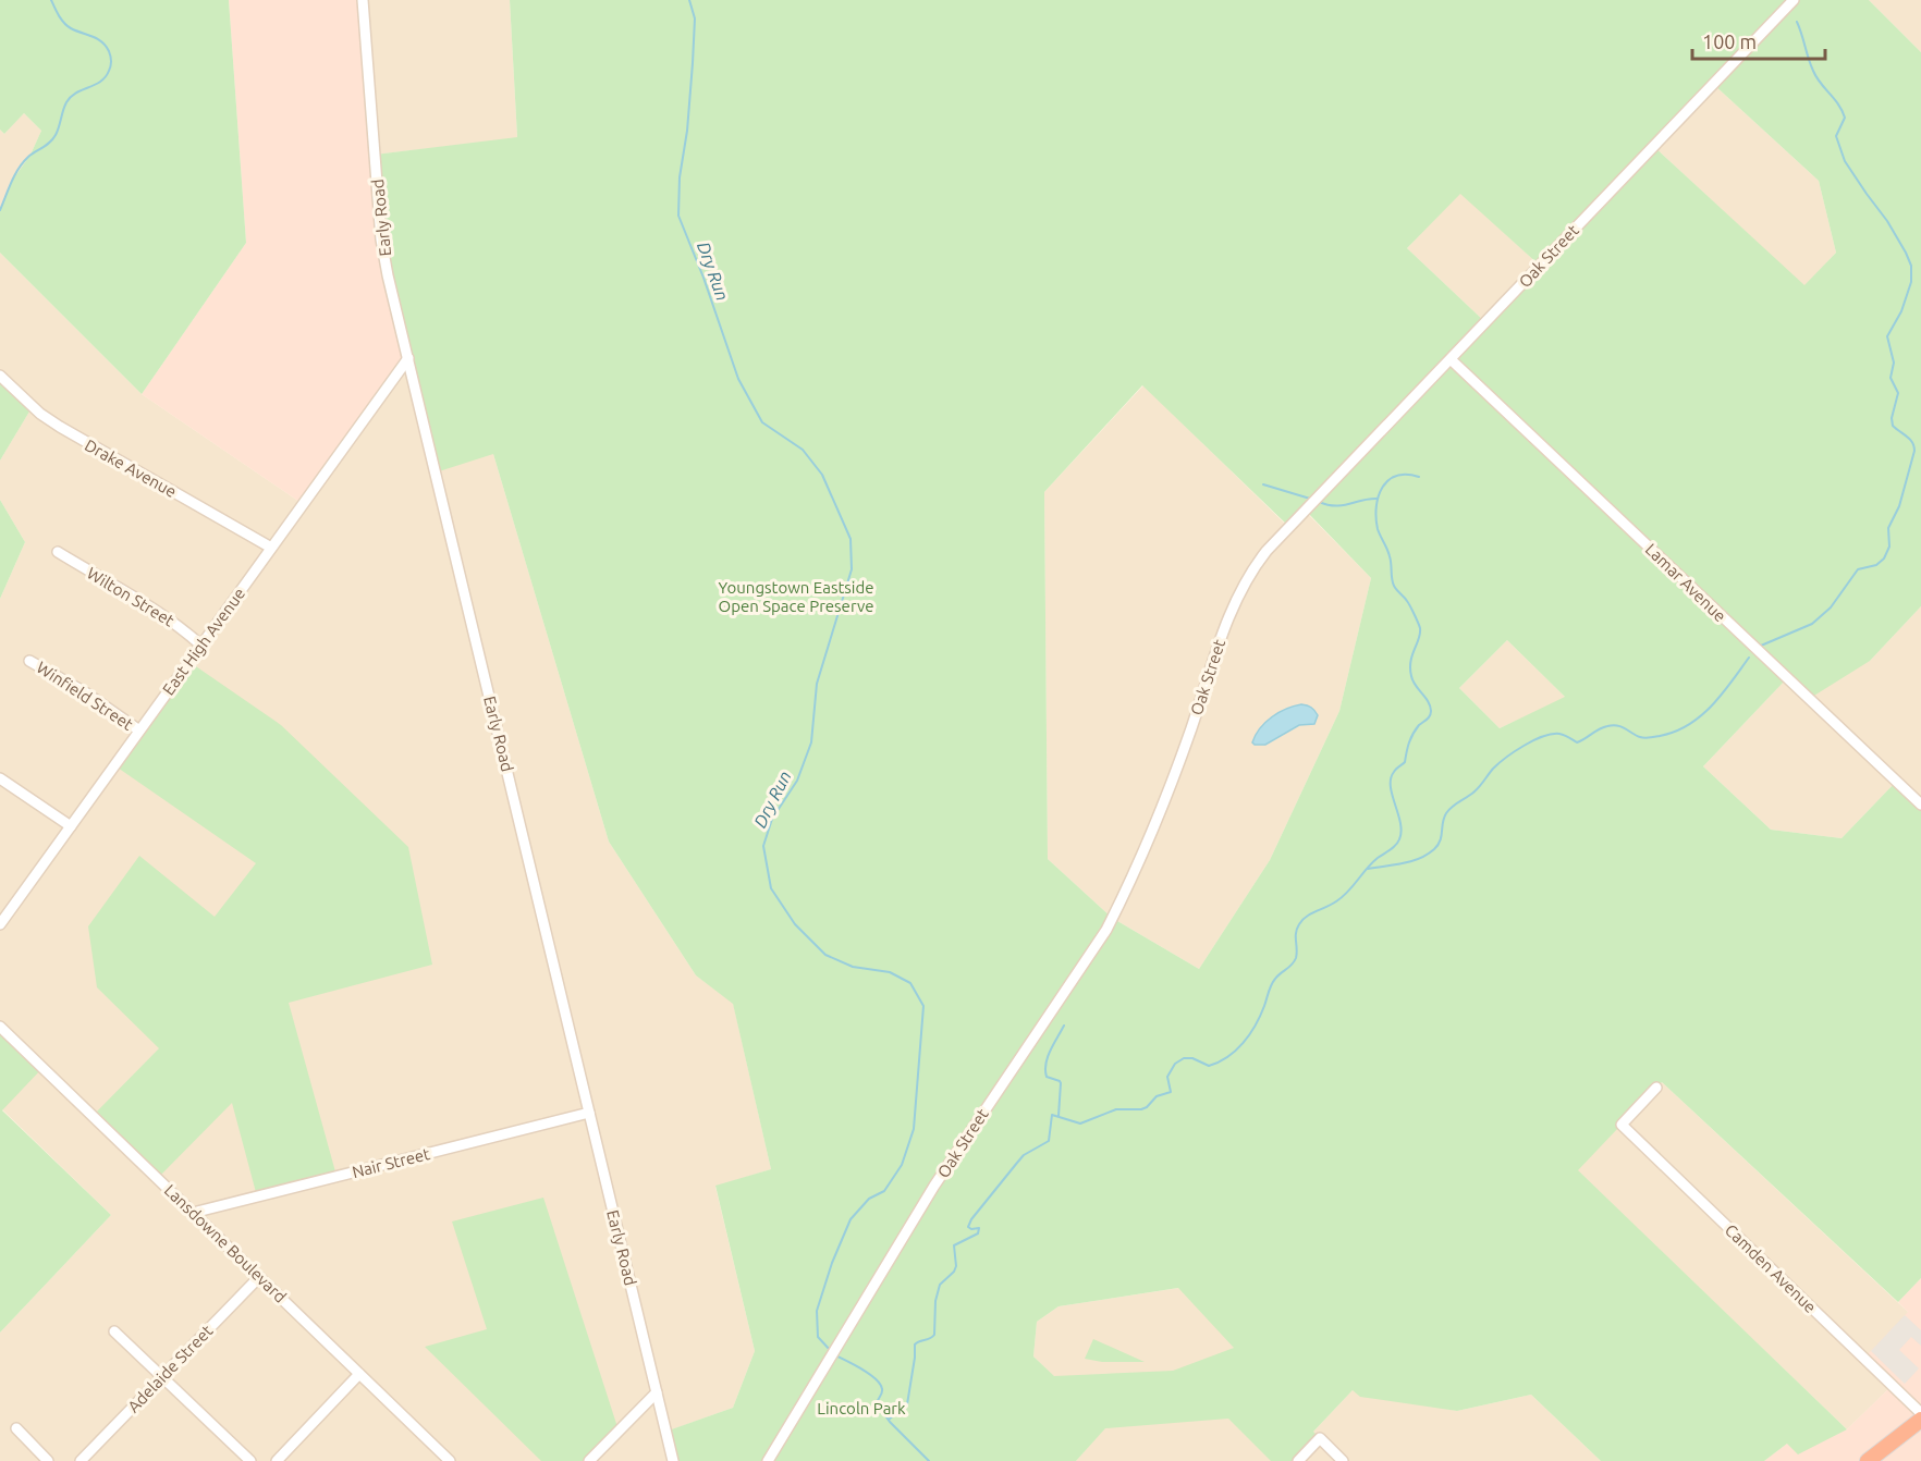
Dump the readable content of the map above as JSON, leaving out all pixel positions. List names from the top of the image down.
{
  "streets": {
    "street": [
      "Early Road",
      "Oak Street",
      "Drake Avenue",
      "Lamar Avenue",
      "Wilton Street",
      "East High Avenue",
      "Winfield Street",
      "Nair Street",
      "Lansdowne Boulevard",
      "Camden Avenue",
      "Adelaide Street"
    ]
  },
  "crossings": [
    ["Early Road", "East High Avenue"],
    ["Early Road", "Nair Street"],
    ["Oak Street", "Lamar Avenue"],
    ["Drake Avenue", "East High Avenue"],
    ["Wilton Street", "East High Avenue"],
    ["East High Avenue", "Winfield Street"],
    ["Nair Street", "Lansdowne Boulevard"],
    ["Lansdowne Boulevard", "Adelaide Street"]
  ],
  "water": ["Dry Run"],
  "parks": ["Youngstown Eastside Open Space Preserve", "Lincoln Park"],
  "scale_bar": "100 m"
}
